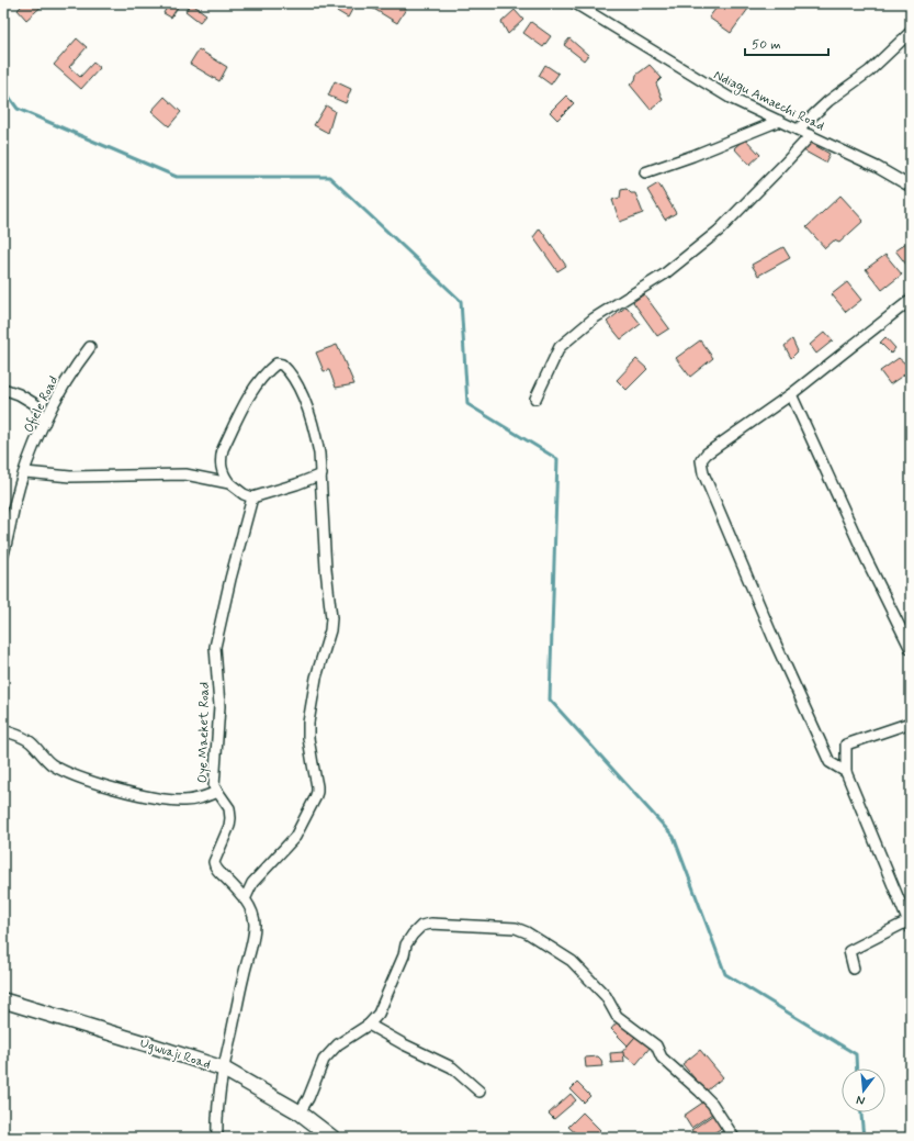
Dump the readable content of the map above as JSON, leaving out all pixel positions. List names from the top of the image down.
{
  "streets": {
    "main road": ["Ugwuaji Road"],
    "street": ["Ndiagu Amaechi Road", "Ofiele Road", "Oye Maeket Road"]
  },
  "crossings": [
    ["Oye Maeket Road", "Ugwuaji Road"]
  ],
  "scale_bar": "50 m",
  "north": "bottom"
}
